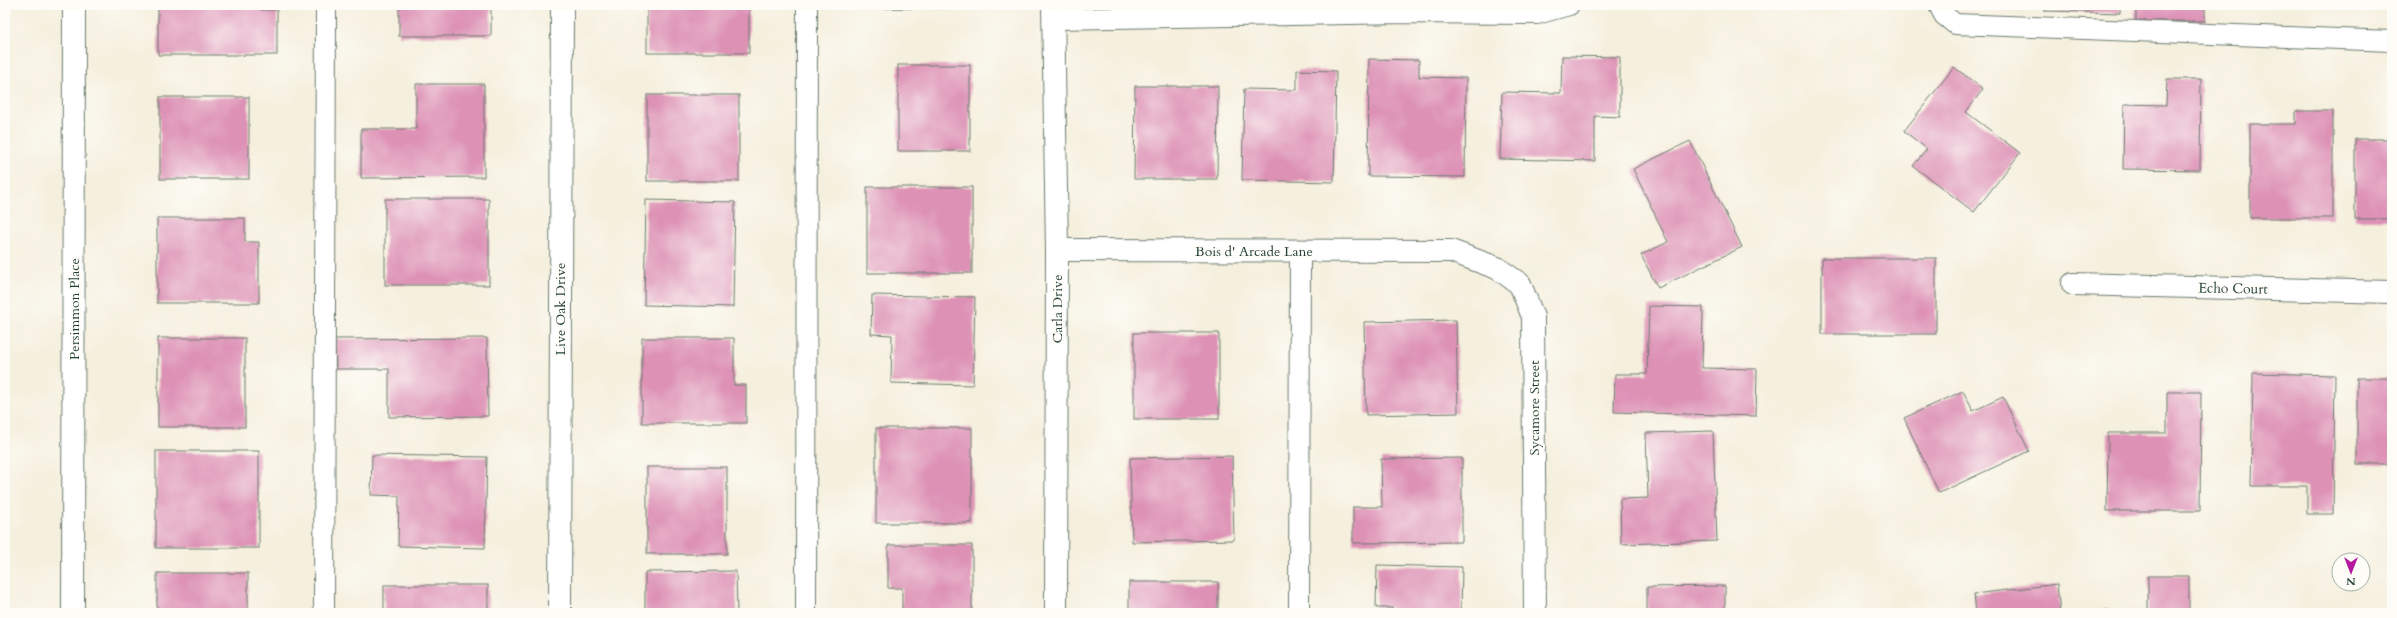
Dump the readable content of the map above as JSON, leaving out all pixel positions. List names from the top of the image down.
{
  "streets": {
    "street": [
      "Bois d' Arcade Lane",
      "Echo Court",
      "Persimmon Place",
      "Live Oak Drive",
      "Carla Drive",
      "Sycamore Street"
    ]
  },
  "crossings": [
    ["Bois d' Arcade Lane", "Carla Drive"],
    ["Bois d' Arcade Lane", "Sycamore Street"]
  ],
  "north": "bottom"
}
